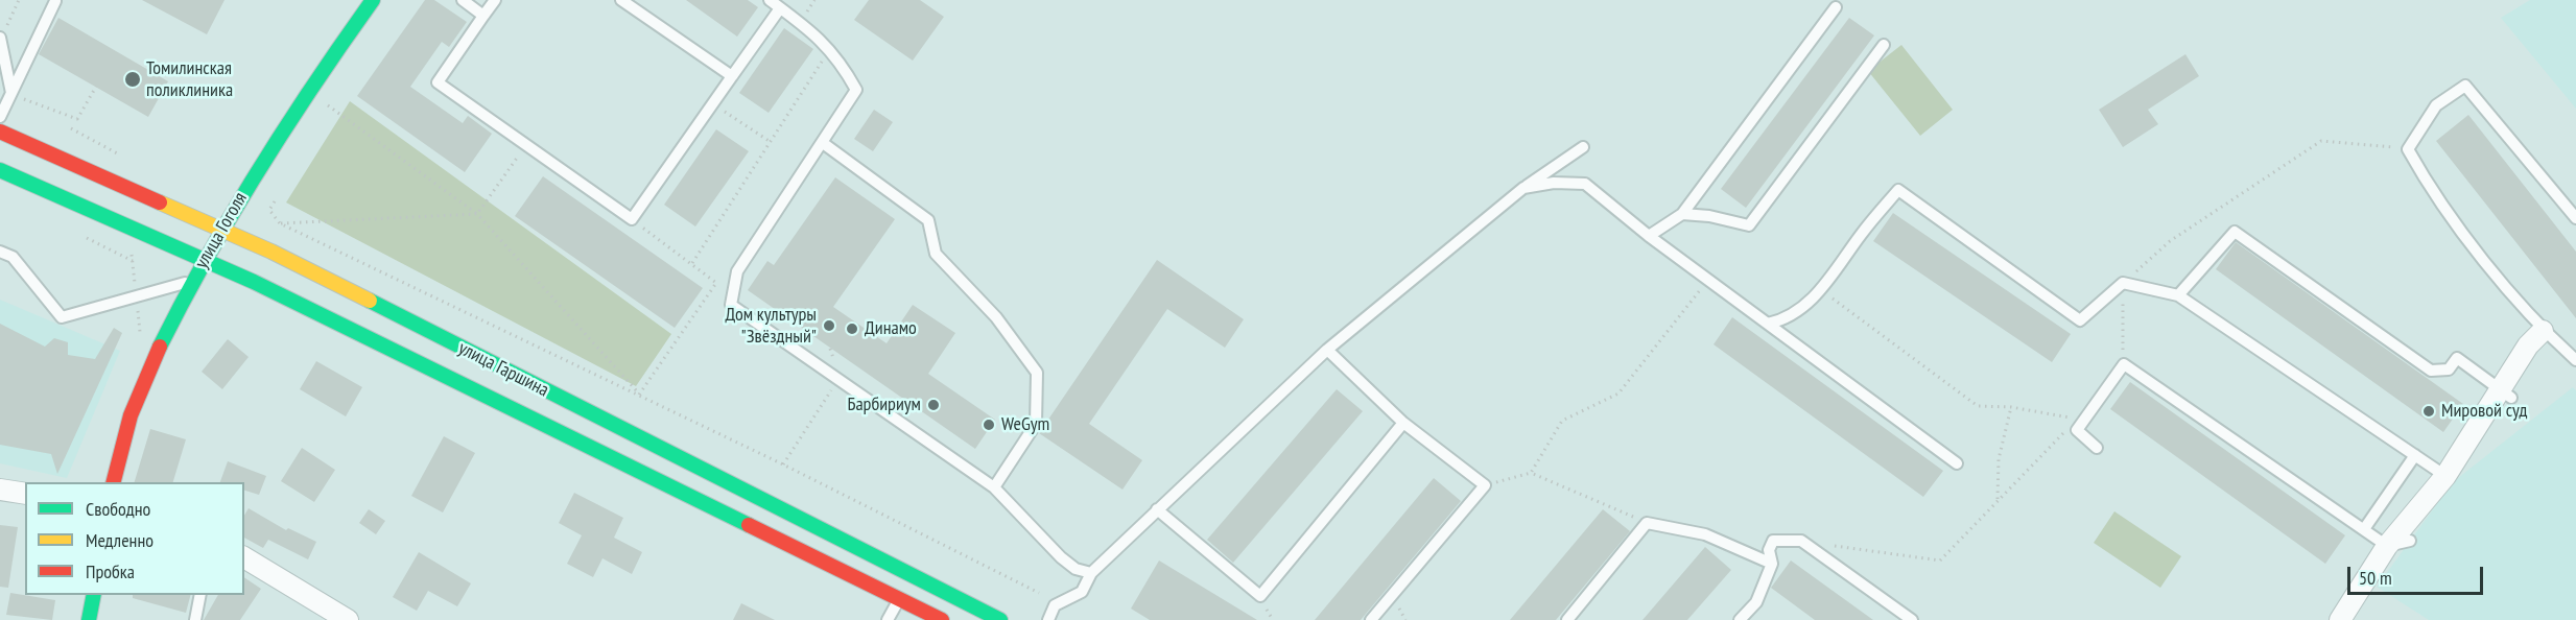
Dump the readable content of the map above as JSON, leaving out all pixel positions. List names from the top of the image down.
{
  "streets": {
    "main road": ["улица Гоголя", "улица Гаршина"]
  },
  "crossings": [
    ["улица Гоголя", "улица Гаршина"]
  ],
  "places": [
    "Томилинская поликлиника",
    "Дом культуры \"Звёздный\"",
    "Динамо",
    "Барбириум",
    "Мировой суд",
    "WeGym"
  ],
  "legend": ["Свободно", "Медленно", "Пробка"],
  "scale_bar": "50 m"
}
